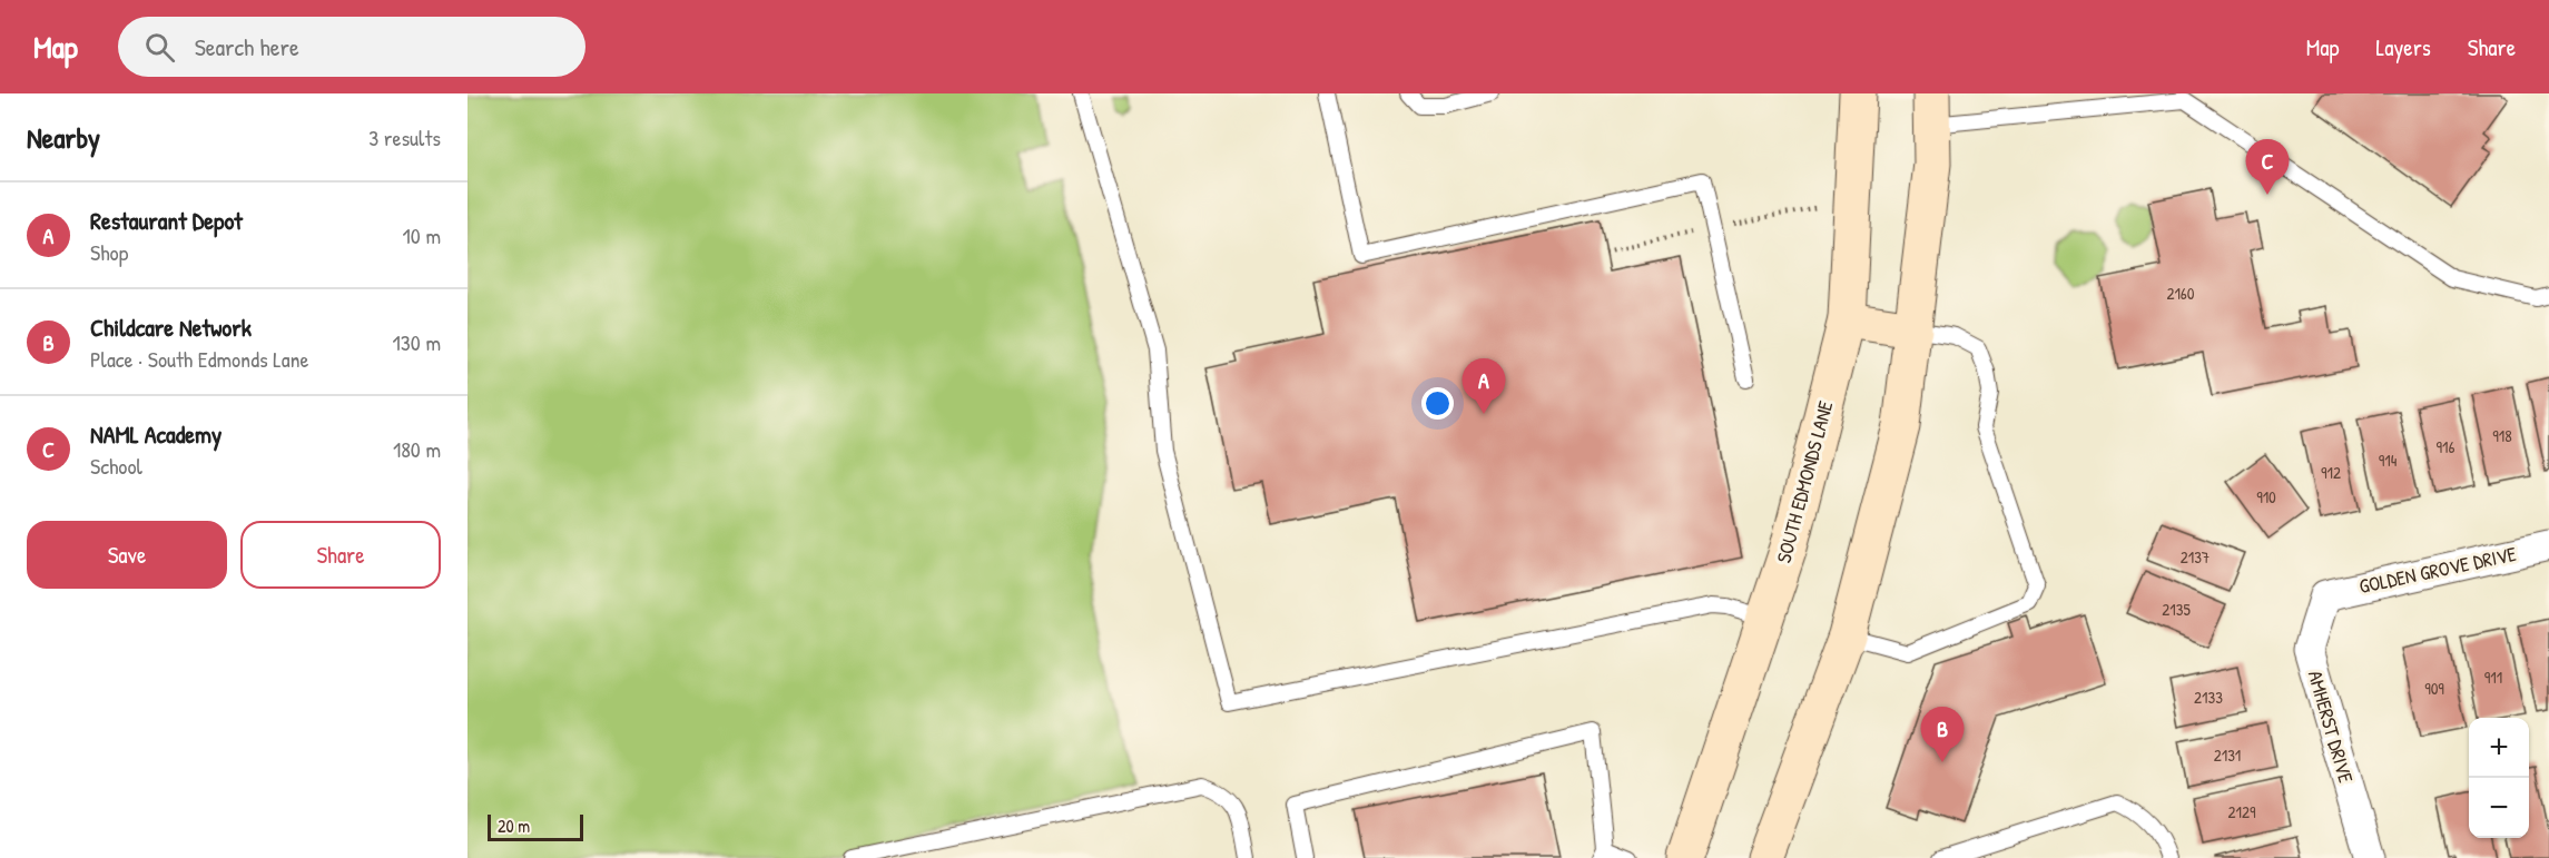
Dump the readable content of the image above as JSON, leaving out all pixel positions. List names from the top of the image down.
{
  "streets": {
    "main road": ["SOUTH EDMONDS LANE"],
    "street": ["GOLDEN GROVE DRIVE", "AMHERST DRIVE"]
  },
  "crossings": [
    ["GOLDEN GROVE DRIVE", "AMHERST DRIVE"]
  ],
  "house_numbers": [
    "2160",
    "918",
    "916",
    "914",
    "912",
    "910",
    "2137",
    "2135",
    "911",
    "909",
    "2133",
    "2131",
    "2129"
  ],
  "scale_bar": "20 m",
  "page": {
    "header": "Map",
    "search": "Search here",
    "nav": ["Map", "Layers", "Share"],
    "heading": ["Nearby", "3 results"],
    "pins": ["C", "A", "B"],
    "list": [
      {
        "mark": "A",
        "name": "Restaurant Depot",
        "note": "Shop",
        "value": "10 m"
      },
      {
        "mark": "B",
        "name": "Childcare Network",
        "note": "Place · South Edmonds Lane",
        "value": "130 m"
      },
      {
        "mark": "C",
        "name": "NAML Academy",
        "note": "School",
        "value": "180 m"
      }
    ],
    "buttons": ["Save", "Share"],
    "map_buttons": ["+", "−"],
    "scale": "20 m"
  }
}
